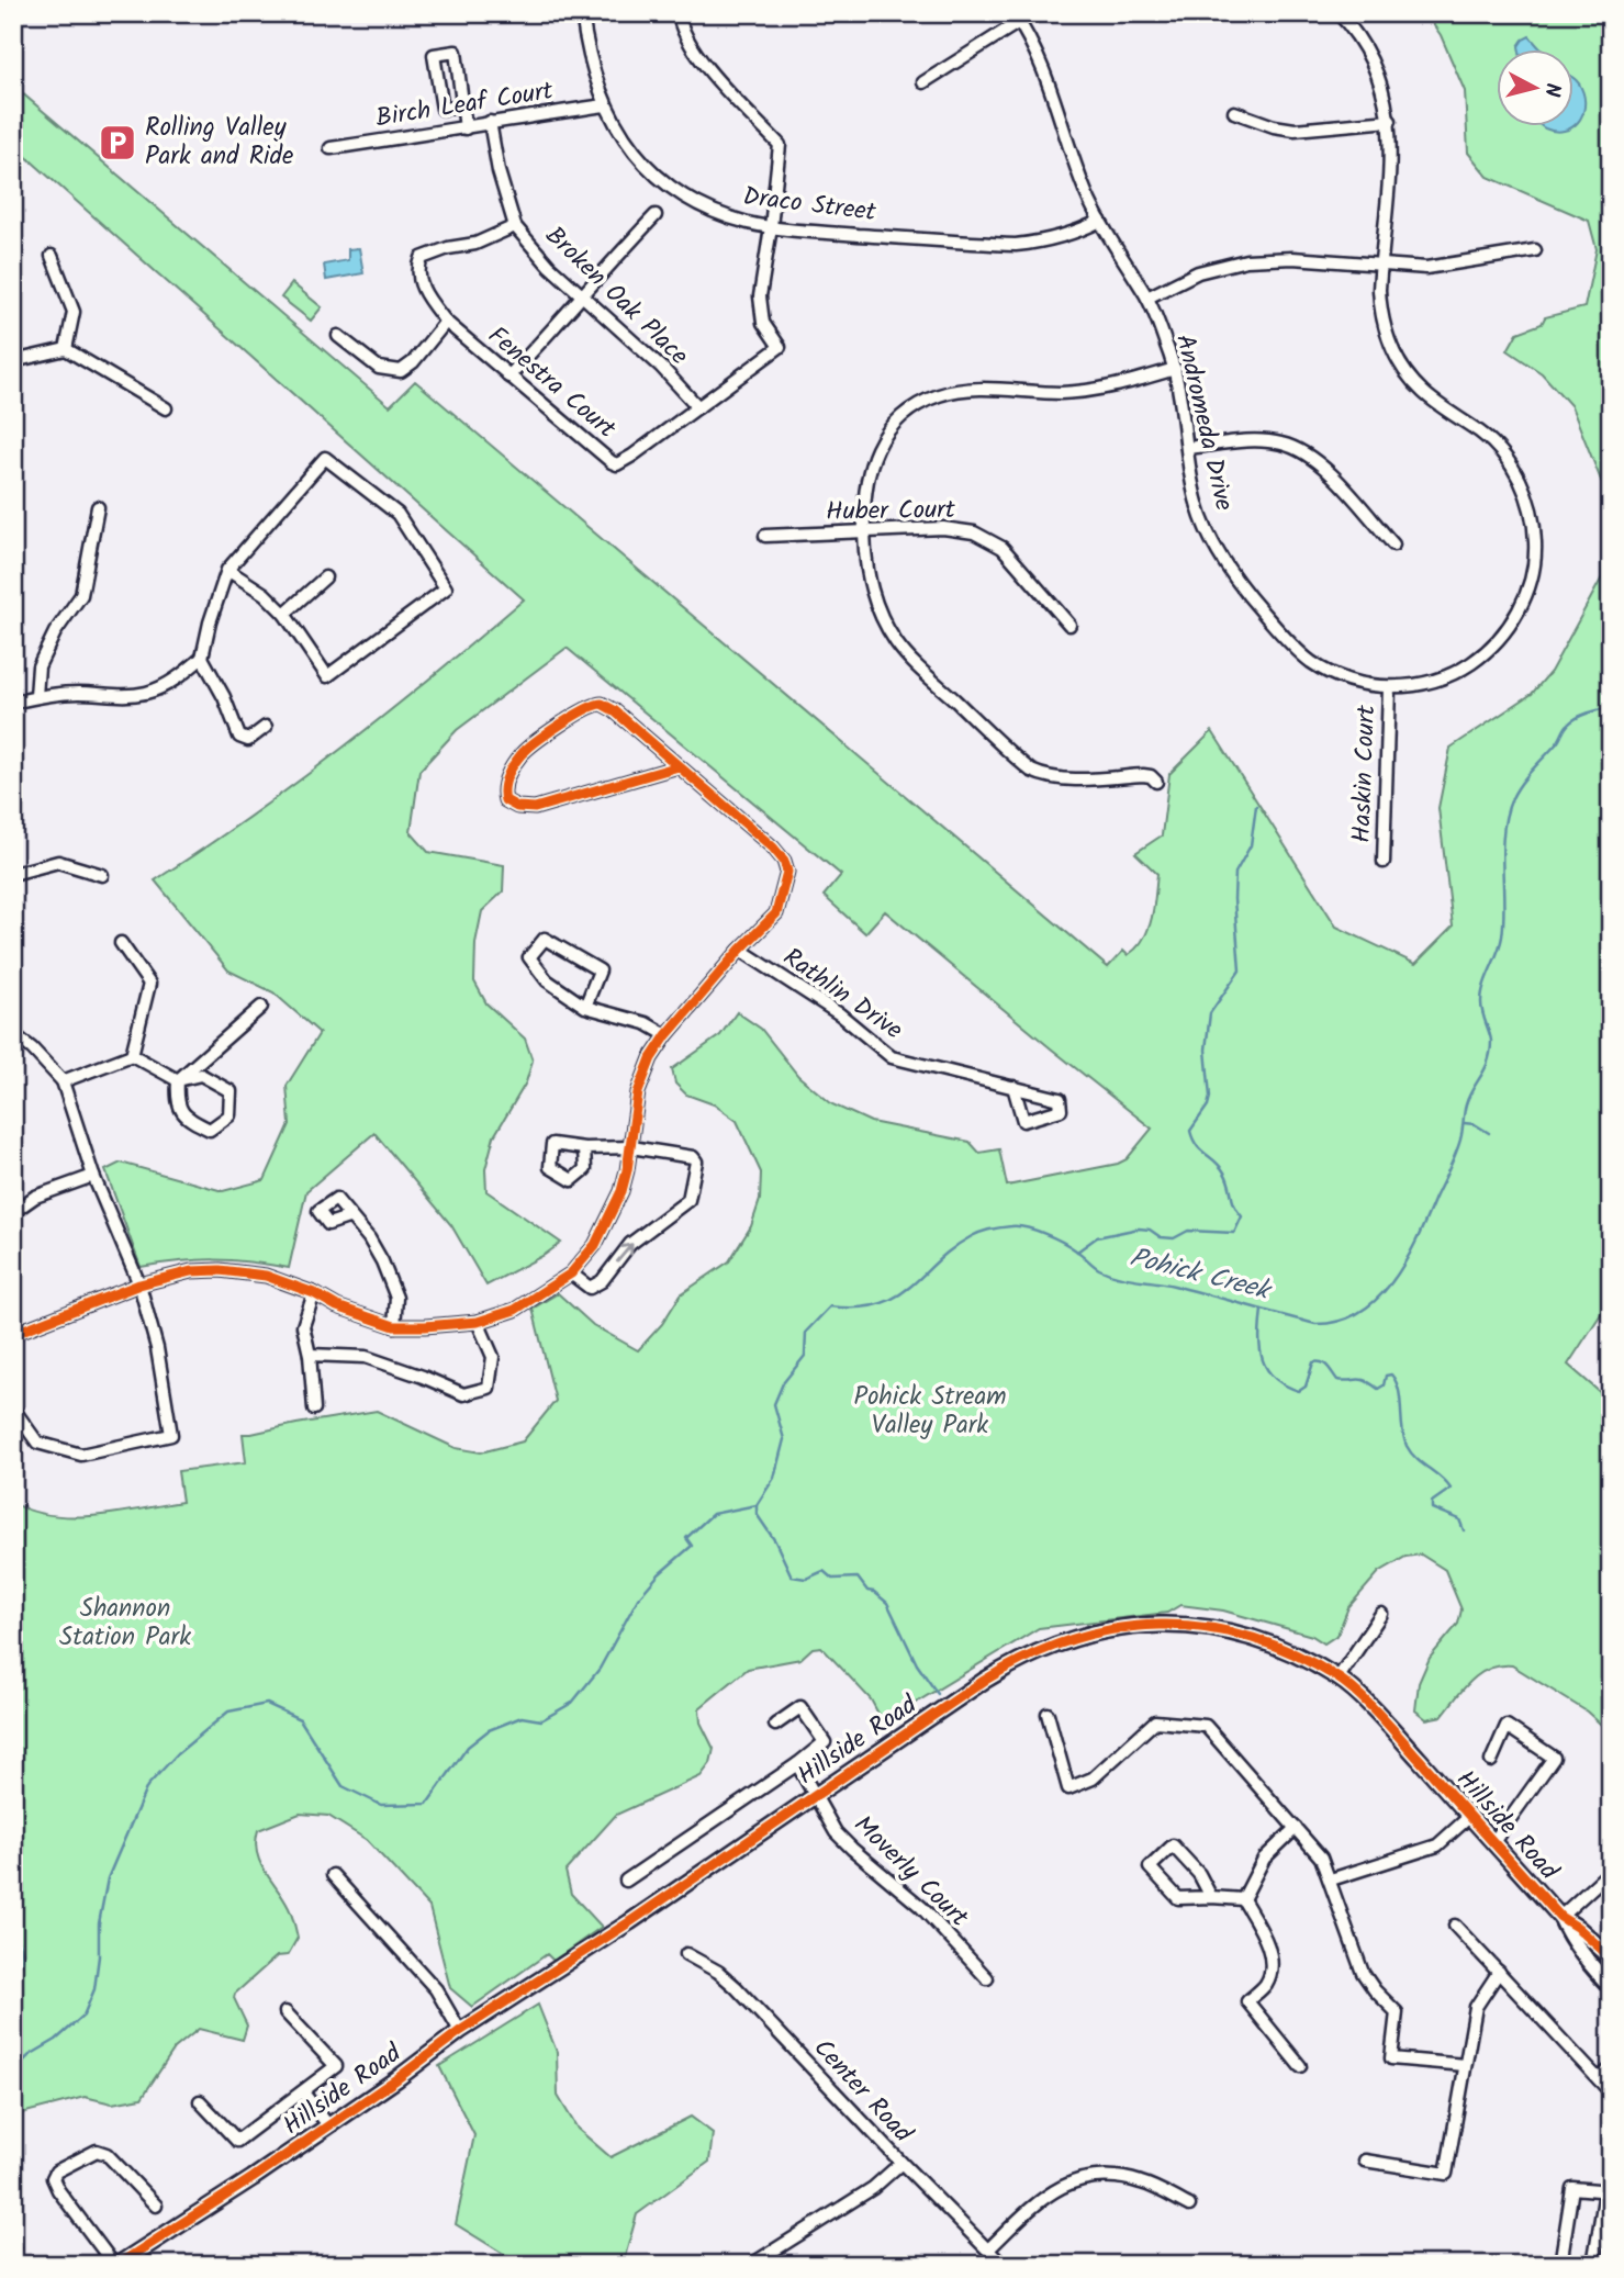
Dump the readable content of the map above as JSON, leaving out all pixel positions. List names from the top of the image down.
{
  "streets": {
    "street": [
      "Birch Leaf Court",
      "Draco Street",
      "Broken Oak Place",
      "Fenestra Court",
      "Andromeda Drive",
      "Huber Court",
      "Haskin Court",
      "Rathlin Drive",
      "Hillside Road",
      "Moverly Court",
      "Center Road"
    ]
  },
  "crossings": [
    ["Birch Leaf Court", "Draco Street"],
    ["Birch Leaf Court", "Broken Oak Place"],
    ["Draco Street", "Fenestra Court"],
    ["Draco Street", "Andromeda Drive"],
    ["Broken Oak Place", "Fenestra Court"],
    ["Andromeda Drive", "Haskin Court"],
    ["Hillside Road", "Moverly Court"]
  ],
  "water": ["Pohick Creek"],
  "parks": ["Pohick Stream Valley Park", "Shannon Station Park"],
  "places": {
    "parking": ["Rolling Valley Park and Ride"]
  },
  "north": "right"
}
